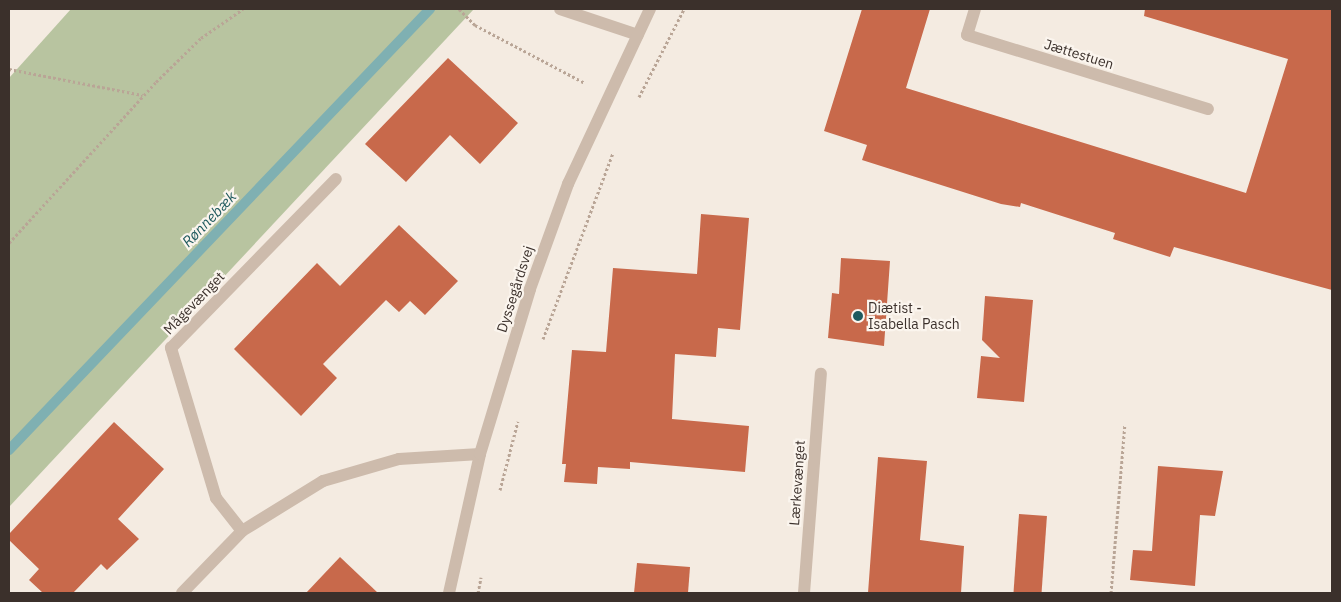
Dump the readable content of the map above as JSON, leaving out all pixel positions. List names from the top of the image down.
{
  "streets": {
    "street": [
      "Jættestuen",
      "Dyssegårdsvej",
      "Mågevænget",
      "Lærkevænget"
    ]
  },
  "water": ["Rønnebæk"],
  "places": ["Diætist - Isabella Pasch"]
}
